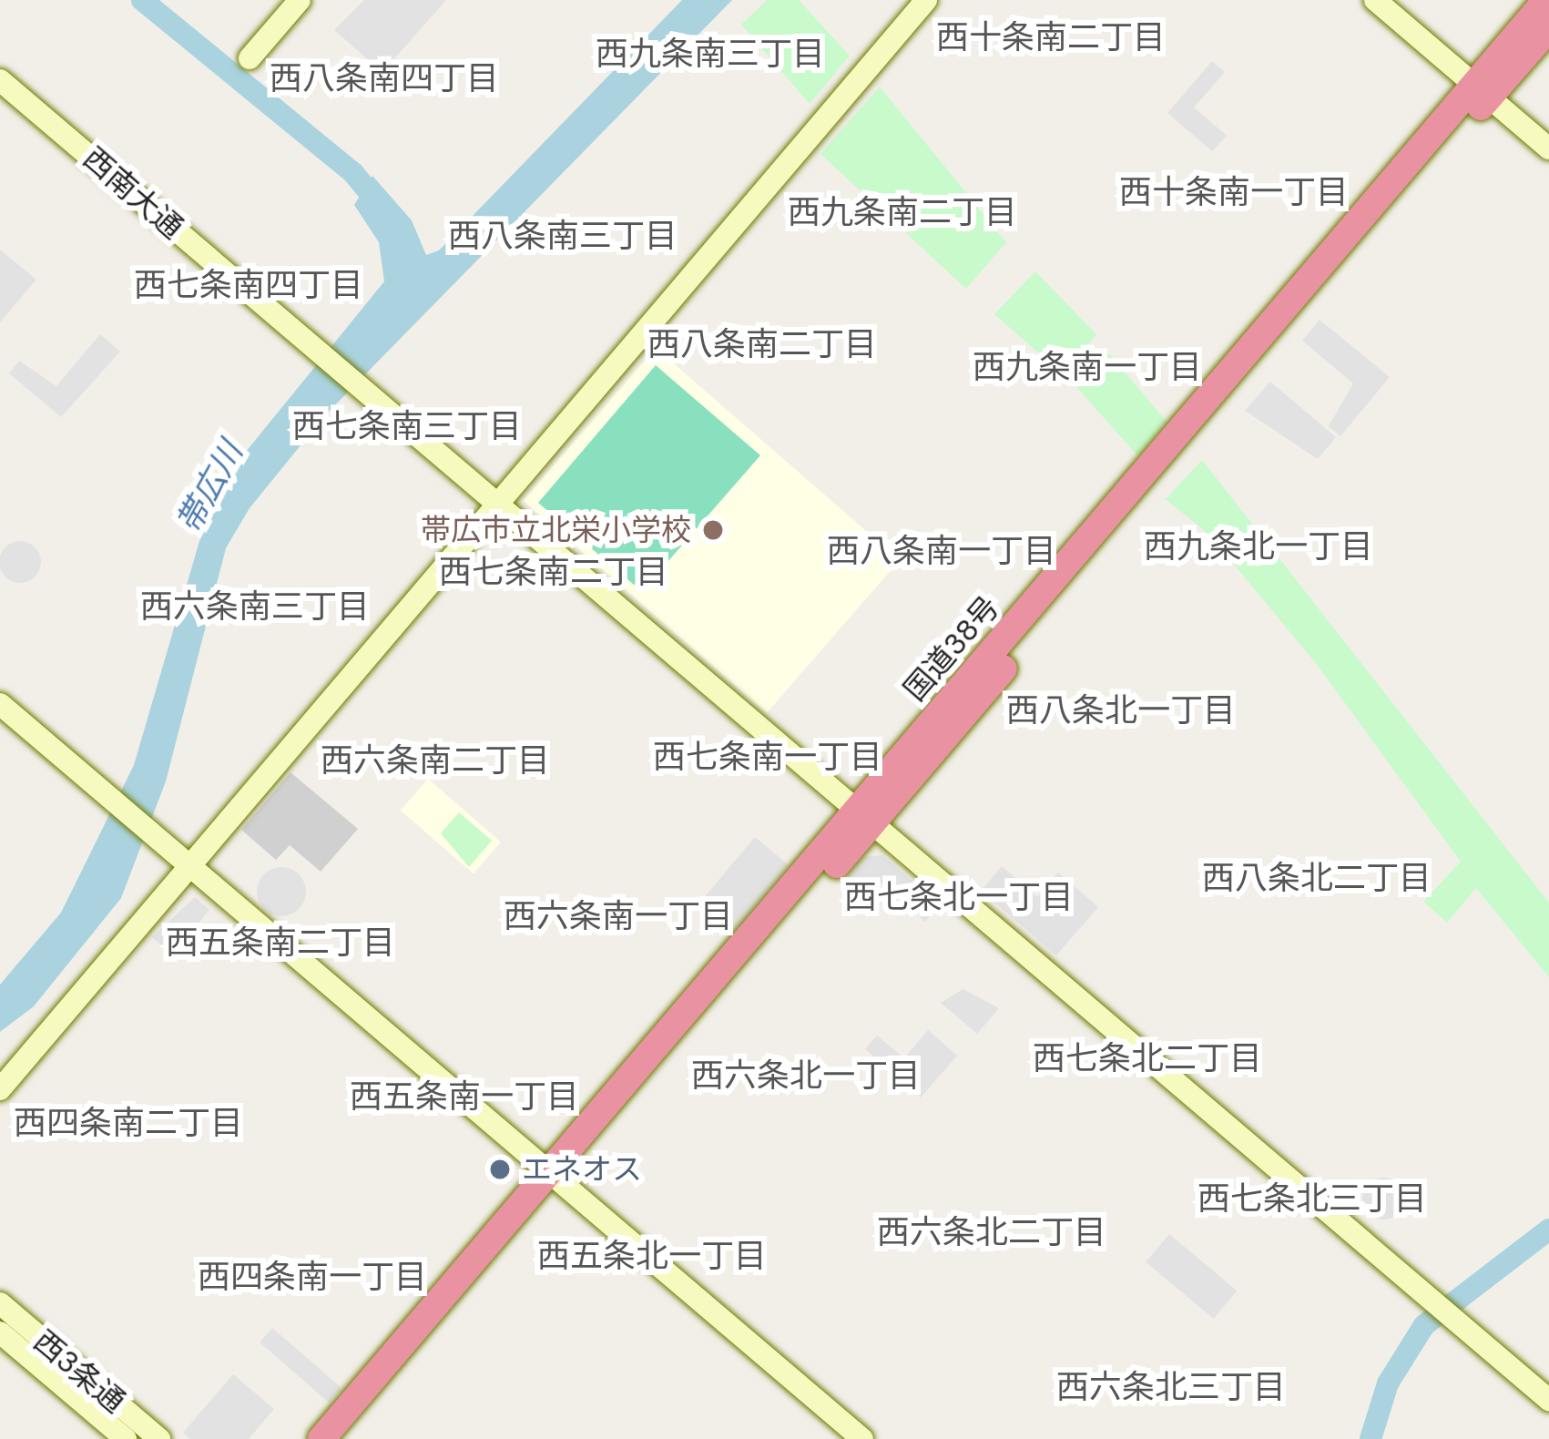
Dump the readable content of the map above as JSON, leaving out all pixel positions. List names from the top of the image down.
{
  "streets": {
    "highway": ["国道38号"],
    "street": ["西南大通", "西3条通"]
  },
  "crossings": [
    ["西南大通", "国道38号"]
  ],
  "districts": [
    "西十条南二丁目",
    "西九条南三丁目",
    "西八条南四丁目",
    "西十条南一丁目",
    "西九条南二丁目",
    "西八条南三丁目",
    "西七条南四丁目",
    "西八条南二丁目",
    "西九条南一丁目",
    "西七条南三丁目",
    "西九条北一丁目",
    "西八条南一丁目",
    "西七条南二丁目",
    "西六条南三丁目",
    "西八条北一丁目",
    "西七条南一丁目",
    "西六条南二丁目",
    "西八条北二丁目",
    "西七条北一丁目",
    "西六条南一丁目",
    "西五条南二丁目",
    "西七条北二丁目",
    "西六条北一丁目",
    "西五条南一丁目",
    "西四条南二丁目",
    "西七条北三丁目",
    "西六条北二丁目",
    "西五条北一丁目",
    "西四条南一丁目",
    "西六条北三丁目"
  ],
  "water": ["帯広川"],
  "places": ["帯広市立北栄小学校", "エネオス"]
}
